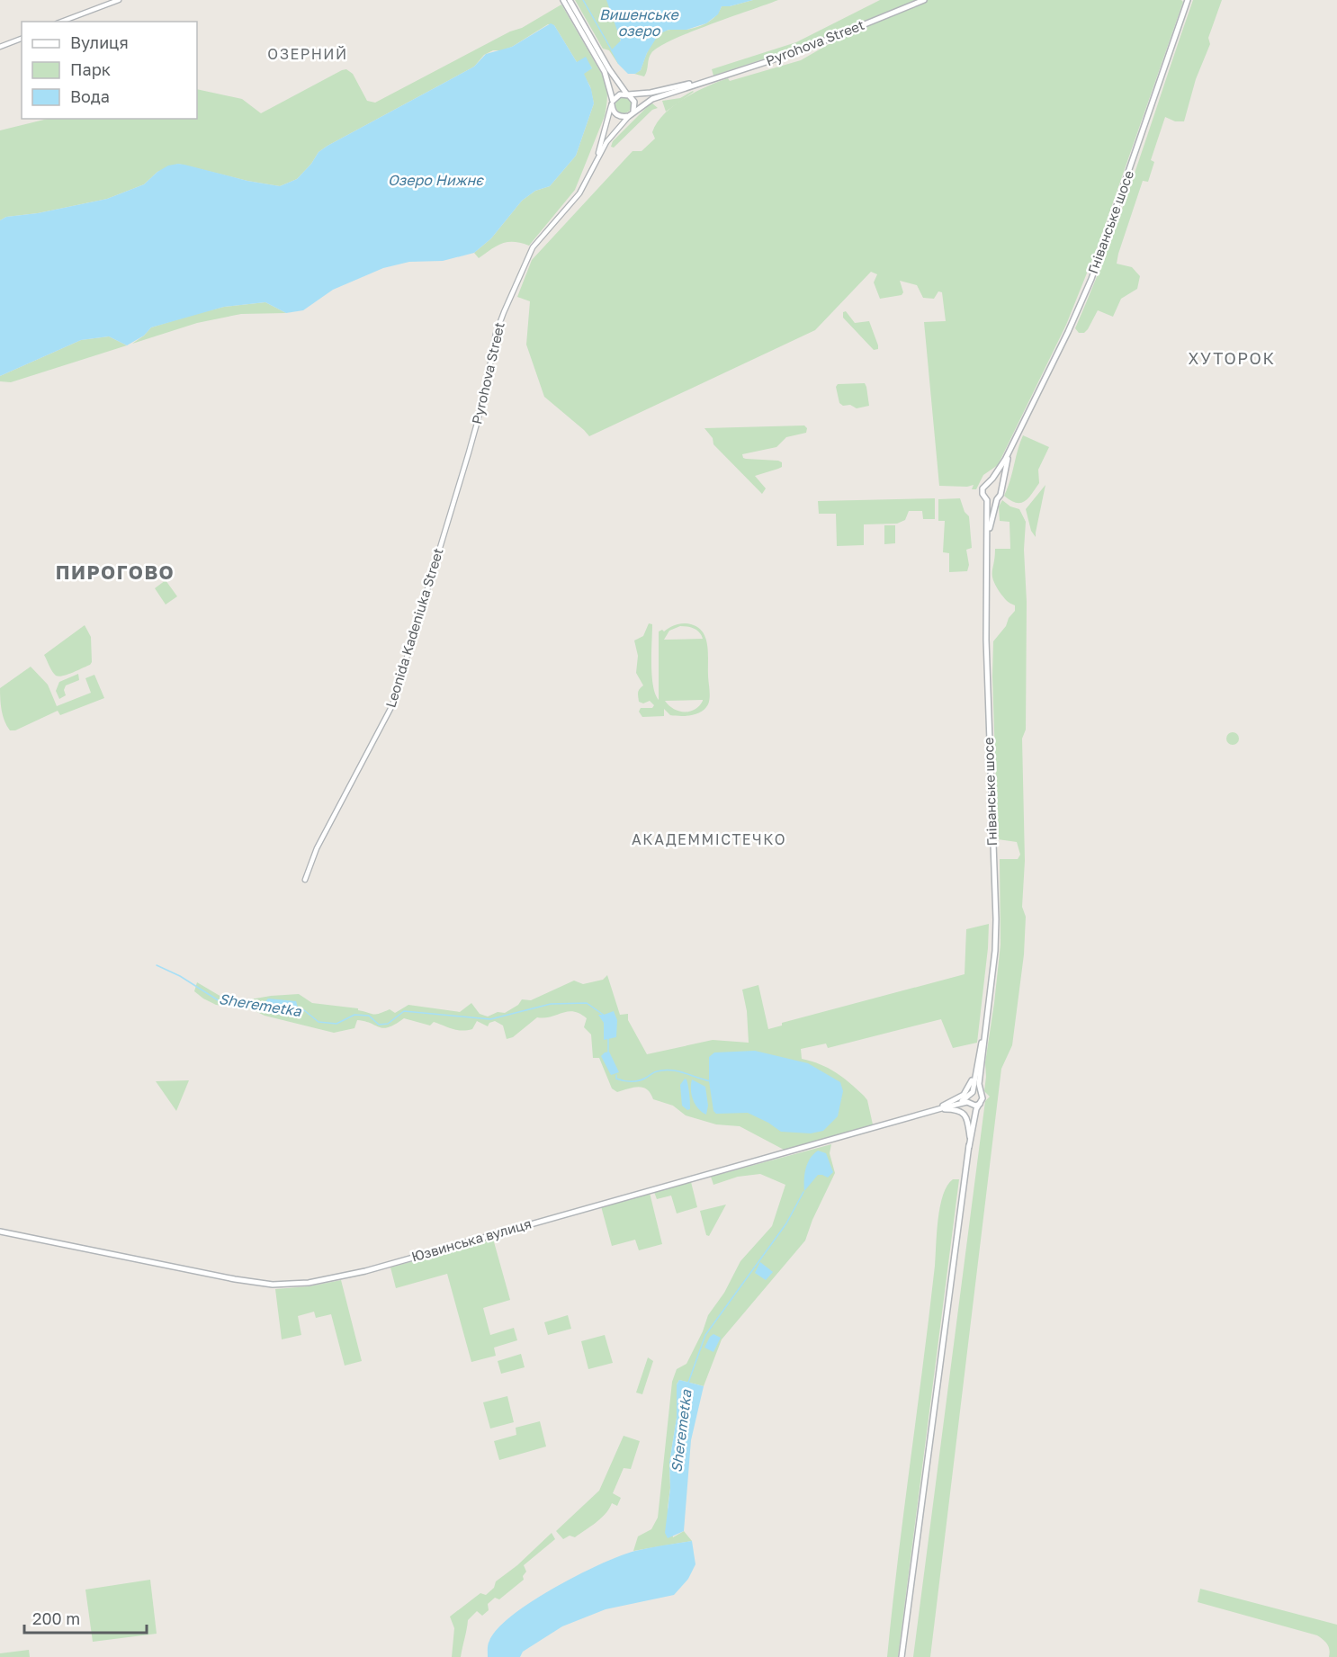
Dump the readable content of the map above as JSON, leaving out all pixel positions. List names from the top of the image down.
{
  "streets": {
    "main road": ["Pyrohova Street", "Гніванське шосе", "Юзвинська вулиця"],
    "street": ["Leonida Kadeniuka Street"]
  },
  "crossings": [
    ["Pyrohova Street", "Leonida Kadeniuka Street"]
  ],
  "districts": [
    "ОЗЕРНИЙ",
    "ХУТОРОК",
    "ПИРОГОВО",
    "АКАДЕММІСТЕЧКО"
  ],
  "water": ["Вишенське озеро", "Озеро Нижнє", "Sheremetka"],
  "legend": ["Вулиця", "Парк", "Вода"],
  "scale_bar": "200 m"
}
